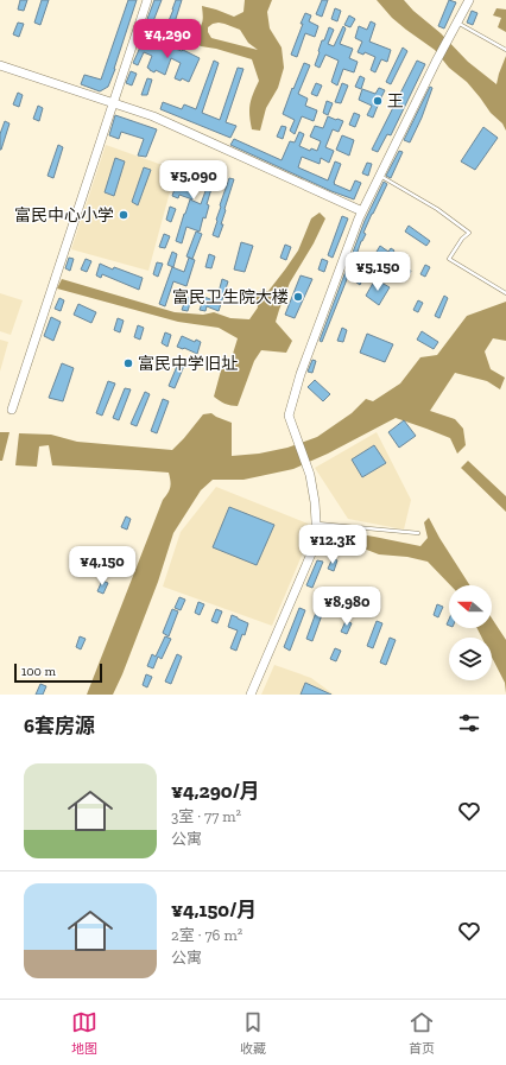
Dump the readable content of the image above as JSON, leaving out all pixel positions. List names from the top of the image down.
{
  "places": [
    "王",
    "富民中心小学",
    "富民卫生院大楼",
    "富民中学旧址"
  ],
  "scale_bar": "100 m",
  "north": "left",
  "page": {
    "price": [
      "¥4,290",
      "¥5,090",
      "¥5,150",
      "¥12.3K",
      "¥4,150",
      "¥8,980"
    ],
    "scale": "100 m",
    "heading": "6套房源",
    "list": [
      {
        "name": "¥4,290/月",
        "note": "3室 · 77 m² · 公寓"
      },
      {
        "name": "¥4,150/月",
        "note": "2室 · 76 m² · 公寓"
      }
    ],
    "tabs": ["地图", "收藏", "首页"]
  }
}
